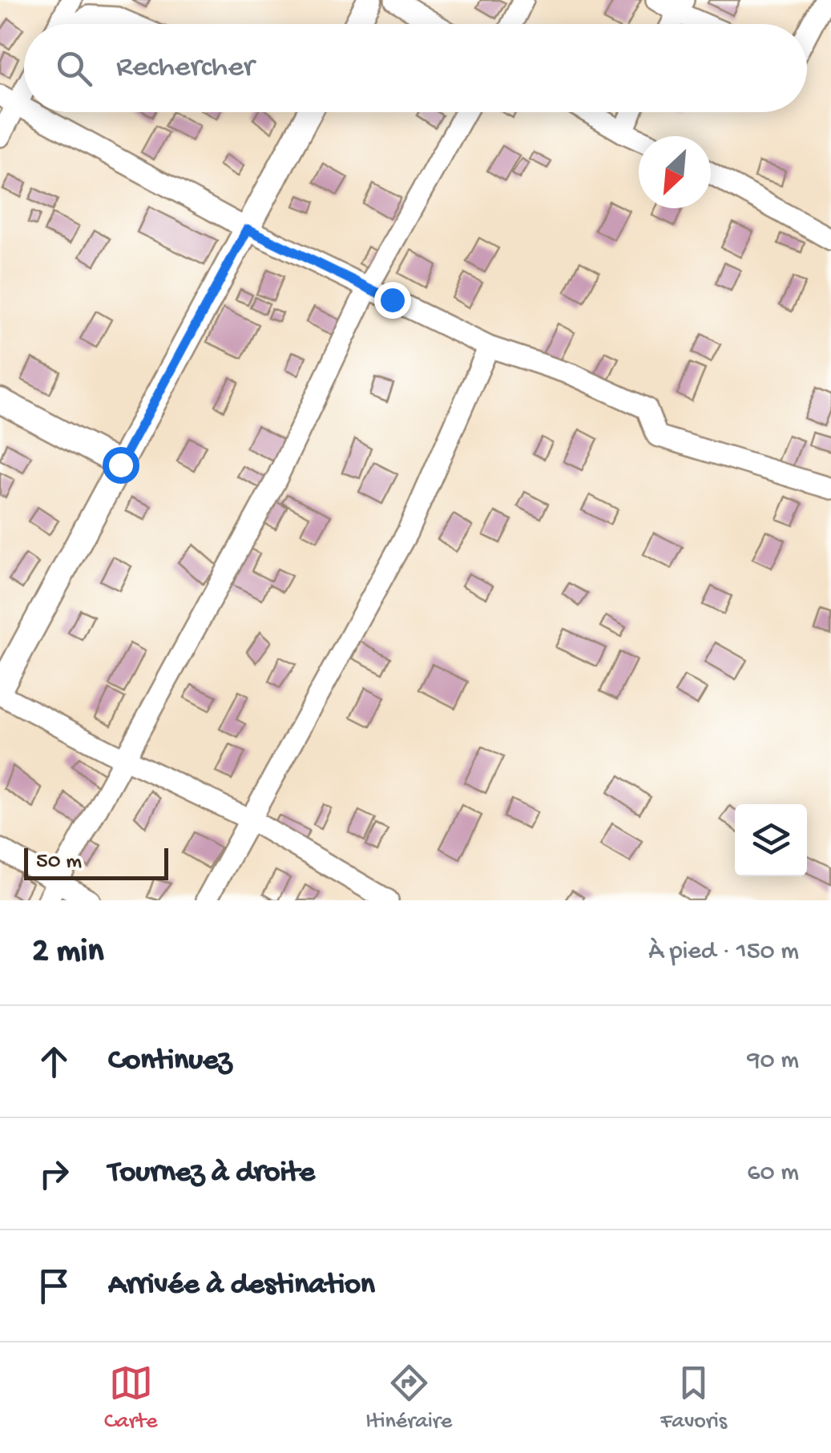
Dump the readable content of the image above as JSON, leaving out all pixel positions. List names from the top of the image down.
{
  "scale_bar": "50 m",
  "north": "bottom left",
  "page": {
    "search": "Rechercher",
    "scale": "50 m",
    "heading": ["2 min", "À pied · 150 m"],
    "list": [
      ["Continuez", "90 m"],
      ["Tournez à droite", "60 m"],
      "Arrivée à destination"
    ],
    "nav": ["Carte", "Itinéraire", "Favoris"]
  }
}
